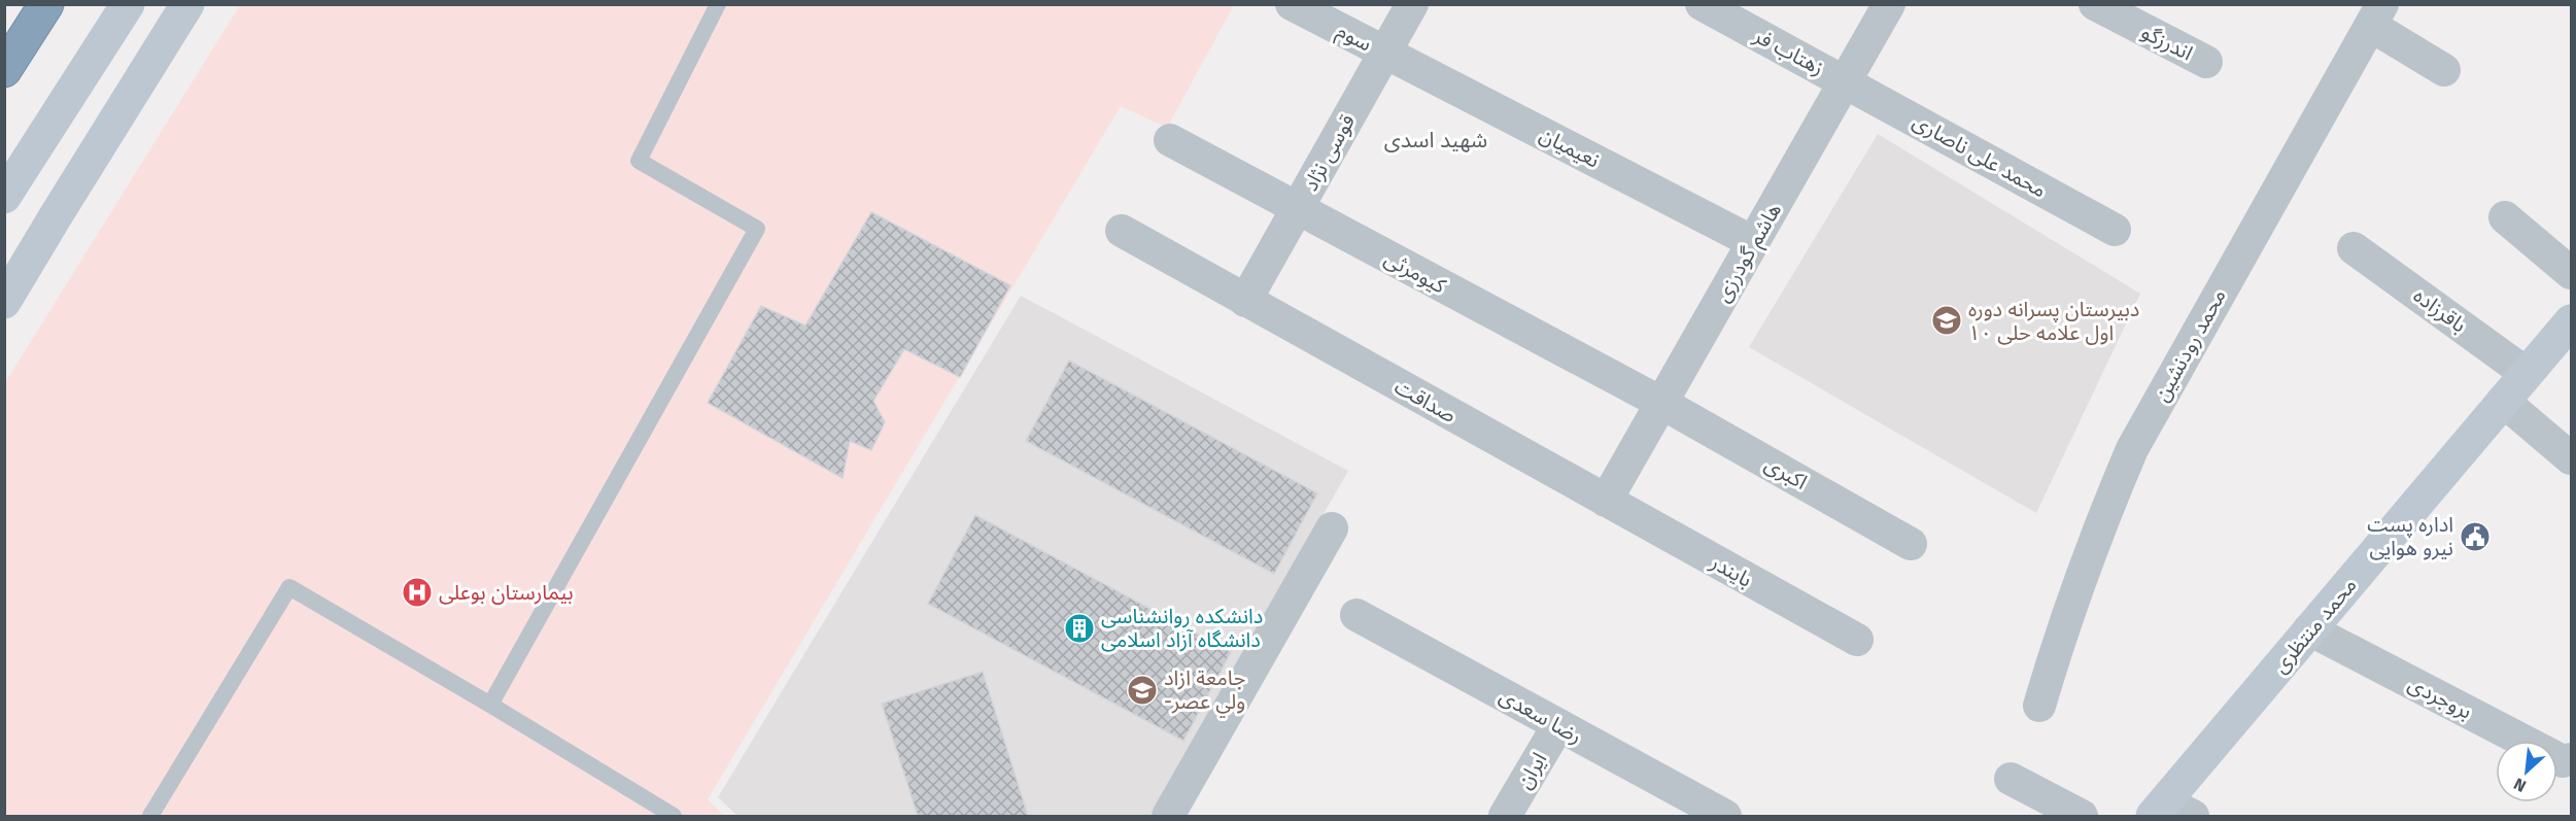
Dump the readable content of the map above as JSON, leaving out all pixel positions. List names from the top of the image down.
{
  "streets": {
    "main road": ["محمد منتظری"],
    "street": [
      "سوم",
      "اندرزگو",
      "زهتاب فر",
      "نعیمیان",
      "قوسی نژاد",
      "محمد علی ناصاری",
      "هاشم گودرزی",
      "کیومرثی",
      "باقرزاده",
      "محمد رودنشین",
      "صداقت",
      "اکبری",
      "بایندر",
      "بروجردی",
      "رضا سعدی",
      "ایران"
    ]
  },
  "crossings": [
    ["سوم", "نعیمیان"],
    ["سوم", "قوسی نژاد"],
    ["زهتاب فر", "محمد علی ناصاری"],
    ["زهتاب فر", "هاشم گودرزی"],
    ["نعیمیان", "قوسی نژاد"],
    ["نعیمیان", "هاشم گودرزی"],
    ["قوسی نژاد", "کیومرثی"],
    ["قوسی نژاد", "صداقت"],
    ["محمد علی ناصاری", "هاشم گودرزی"],
    ["هاشم گودرزی", "کیومرثی"],
    ["هاشم گودرزی", "صداقت"],
    ["هاشم گودرزی", "اکبری"],
    ["هاشم گودرزی", "بایندر"],
    ["کیومرثی", "اکبری"],
    ["باقرزاده", "محمد منتظری"],
    ["صداقت", "بایندر"],
    ["محمد منتظری", "بروجردی"],
    ["رضا سعدی", "ایران"]
  ],
  "districts": ["شهید اسدی"],
  "places": {
    "school or university": ["دبیرستان پسرانه دوره اول علامه حلی ۱۰", "جامعة ازاد -ولي عصر"],
    "public building": ["اداره پست نیرو هوایی"],
    "hospital": ["بیمارستان بوعلی"],
    "building": ["دانشکده روانشناسی دانشگاه آزاد اسلامی"]
  },
  "north": "bottom left"
}
